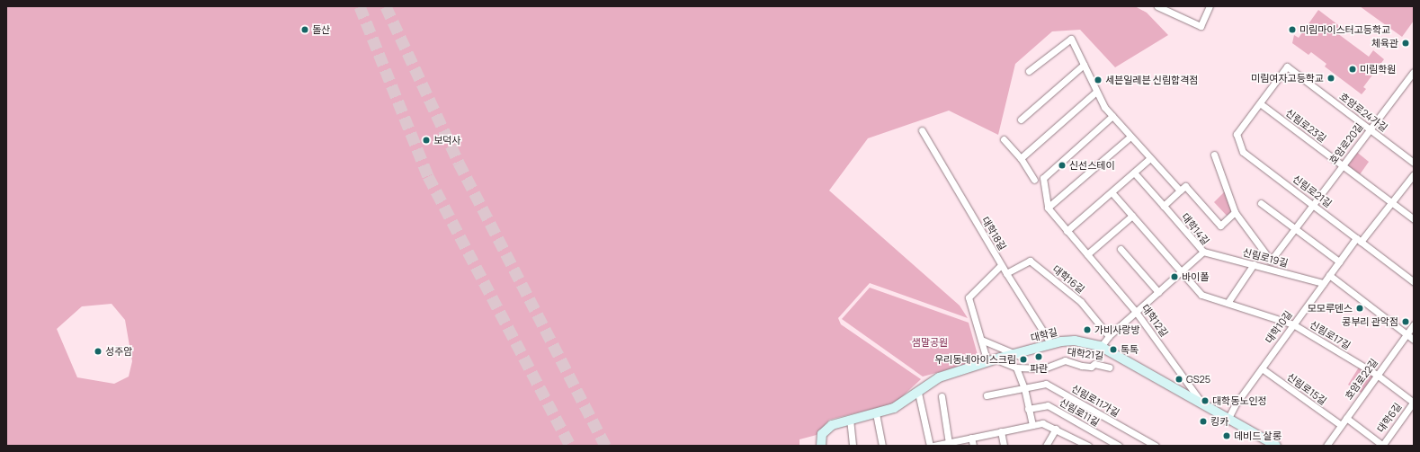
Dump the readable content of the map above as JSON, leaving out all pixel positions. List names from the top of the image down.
{
  "streets": {
    "street": [
      "호암로24가길",
      "신림로23길",
      "호암로20길",
      "신림로21길",
      "대학14길",
      "대학18길",
      "신림로19길",
      "대학16길",
      "대학12길",
      "대학10길",
      "대학길",
      "신림로17길",
      "대학21길",
      "호암로22길",
      "신림로15길",
      "신림로11가길",
      "신림로11길",
      "대학6길"
    ]
  },
  "crossings": [
    ["호암로24가길", "신림로23길"],
    ["호암로24가길", "호암로20길"],
    ["호암로24가길", "신림로21길"],
    ["신림로23길", "호암로20길"],
    ["신림로23길", "신림로21길"],
    ["호암로20길", "신림로21길"],
    ["호암로20길", "신림로19길"],
    ["신림로21길", "대학10길"],
    ["대학14길", "신림로19길"],
    ["대학14길", "대학16길"],
    ["대학14길", "대학12길"],
    ["대학14길", "대학길"],
    ["대학14길", "신림로17길"],
    ["대학18길", "대학16길"],
    ["대학18길", "대학길"],
    ["신림로19길", "대학10길"],
    ["대학12길", "대학길"],
    ["대학10길", "대학길"],
    ["대학10길", "신림로17길"],
    ["대학10길", "신림로15길"],
    ["대학길", "대학21길"],
    ["신림로17길", "호암로22길"],
    ["신림로17길", "대학6길"],
    ["호암로22길", "신림로15길"]
  ],
  "parks": ["샘말공원"],
  "places": [
    "돌산",
    "미림마이스터고등학교",
    "체육관",
    "미림학원",
    "미림여자고등학교",
    "세븐일레븐 신림합격점",
    "보덕사",
    "신선스테이",
    "바이폴",
    "모모루덴스",
    "콩부리 관악점",
    "가비사랑방",
    "톡톡",
    "성주암",
    "파란",
    "우리동네아이스크림",
    "GS25",
    "대학동노인정",
    "킹카",
    "데비드 살롱"
  ]
}
